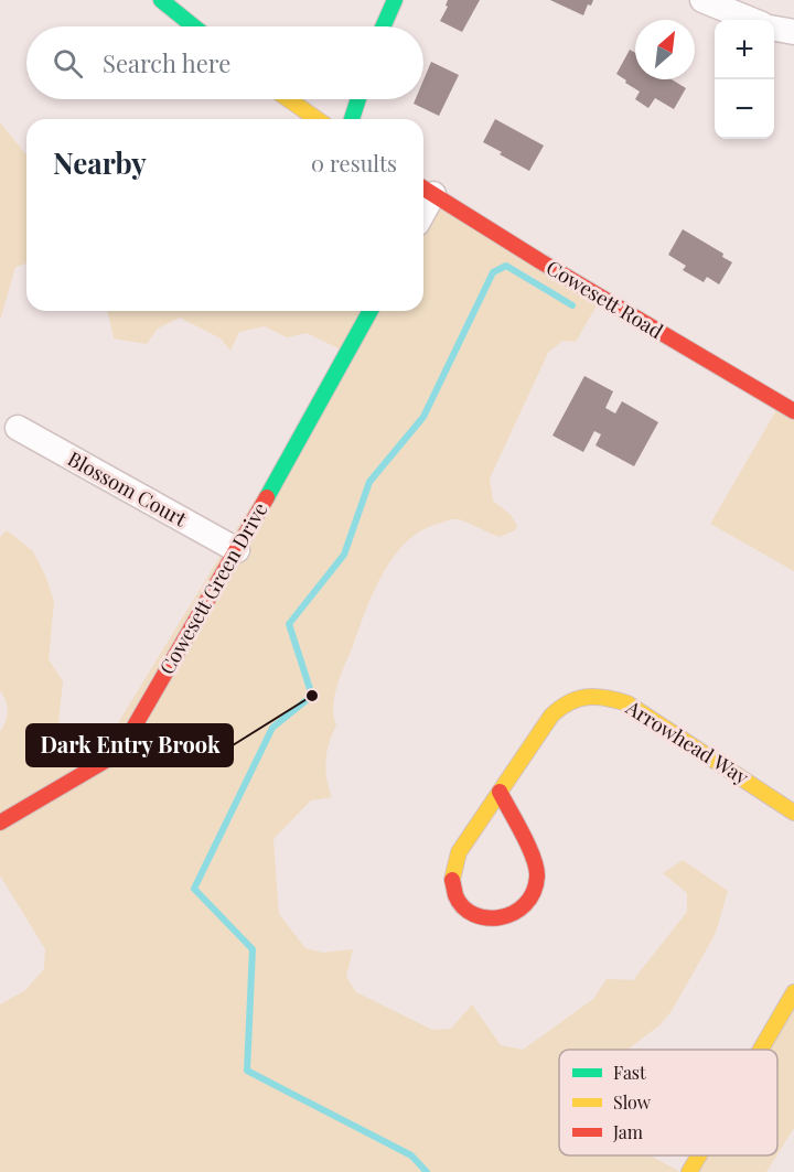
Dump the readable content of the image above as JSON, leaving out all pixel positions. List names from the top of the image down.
{
  "streets": {
    "street": [
      "Cowesett Road",
      "Blossom Court",
      "Cowesett Green Drive",
      "Arrowhead Way"
    ]
  },
  "crossings": [
    ["Blossom Court", "Cowesett Green Drive"]
  ],
  "places": ["Dark Entry Brook"],
  "legend": ["Fast", "Slow", "Jam"],
  "north": "top right",
  "page": {
    "map_buttons": ["+", "−"],
    "search": "Search here",
    "heading": ["Nearby", "0 results"]
  }
}
